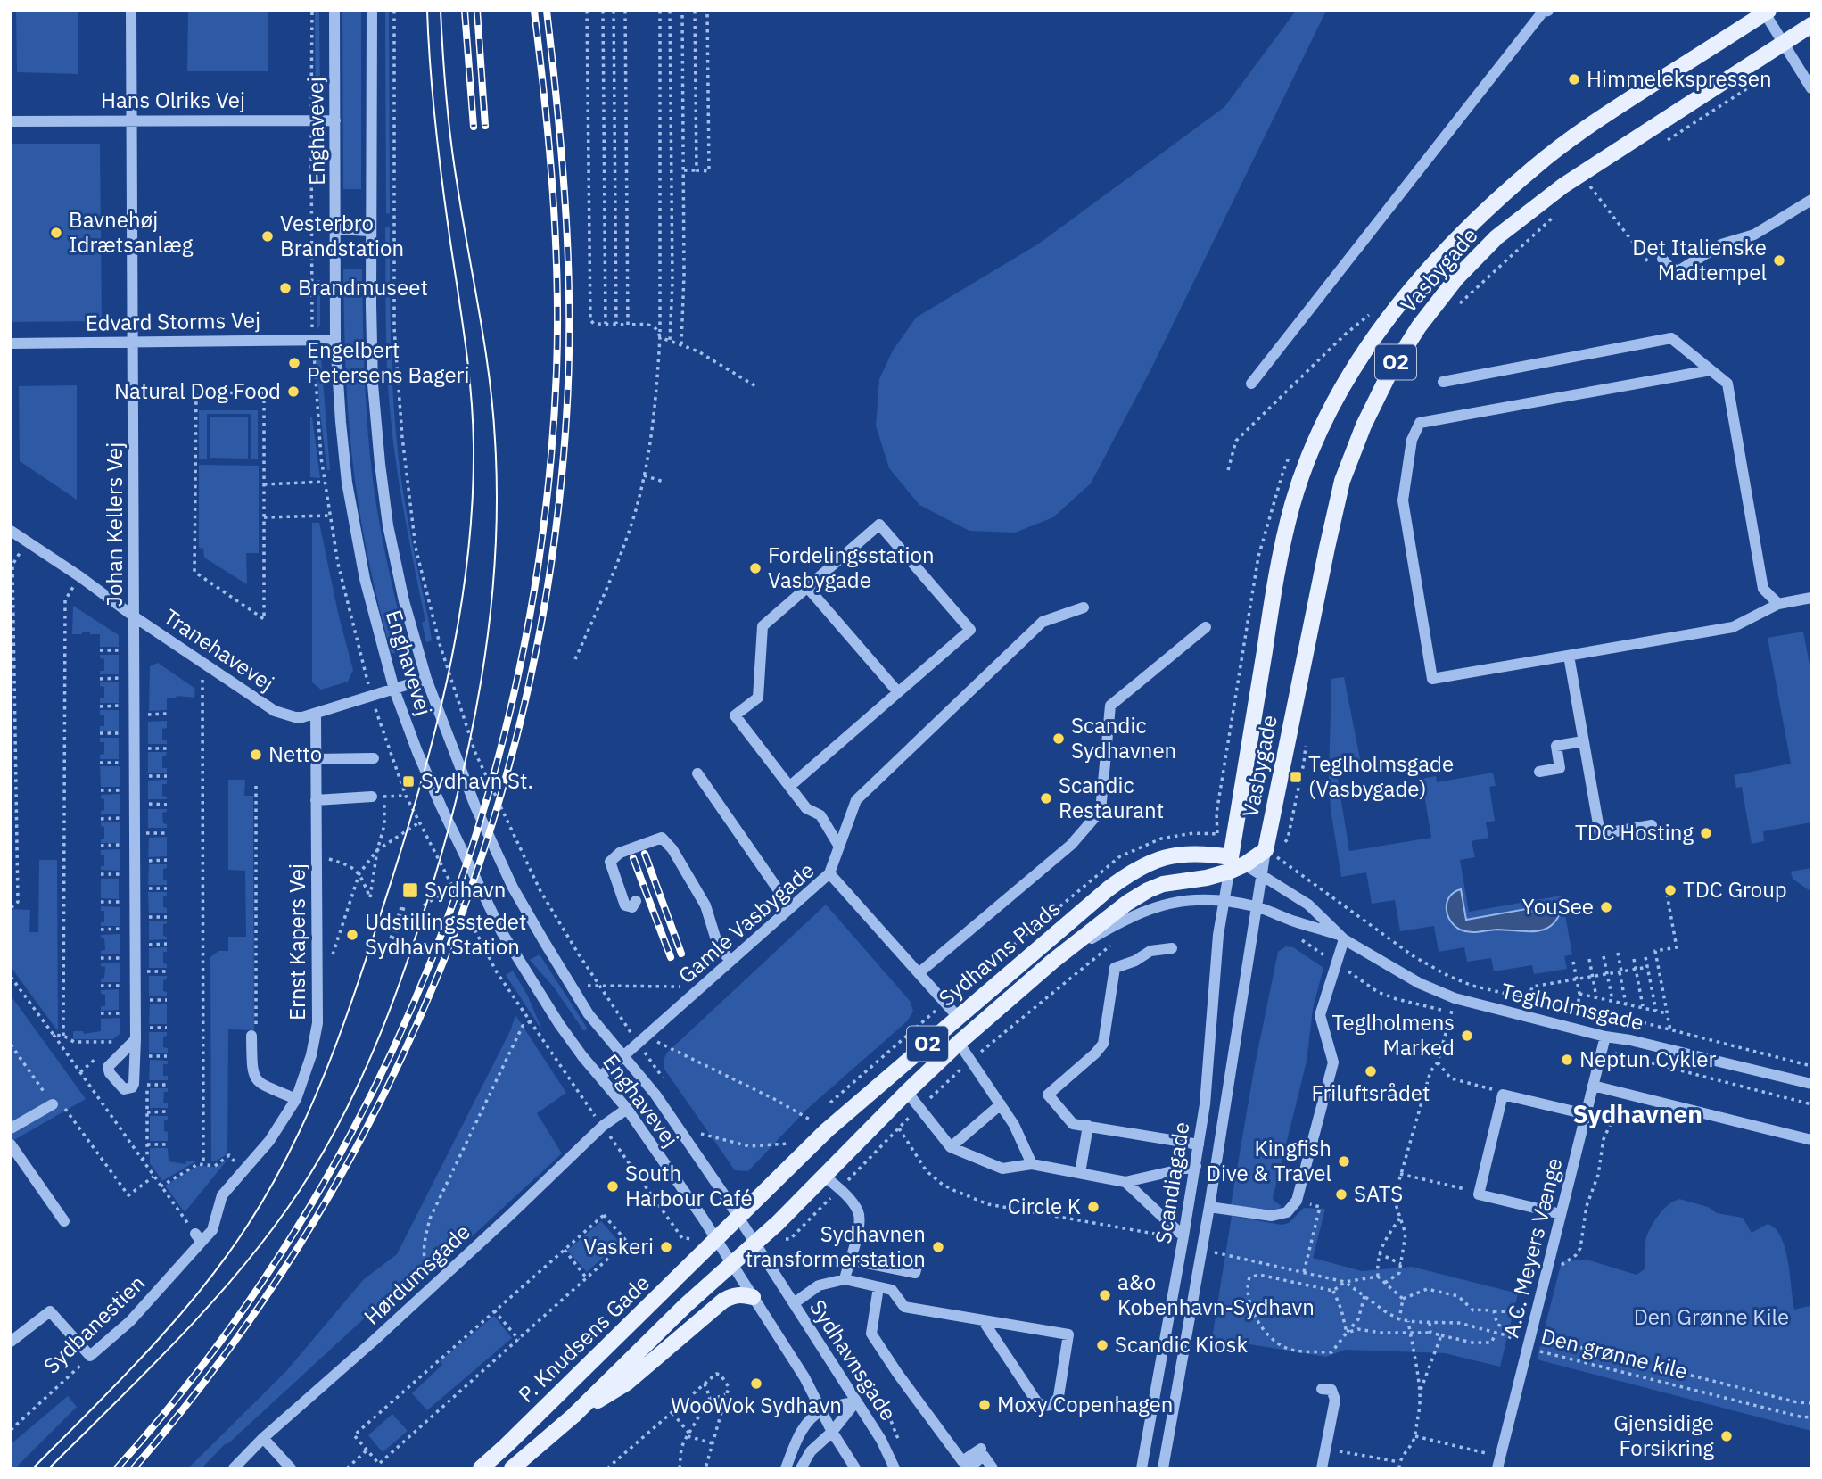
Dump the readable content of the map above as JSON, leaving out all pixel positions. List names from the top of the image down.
{
  "streets": {
    "main road": [
      "Vasbygade",
      "O2",
      "Sydhavns Plads",
      "P. Knudsens Gade"
    ],
    "street": [
      "Hans Olriks Vej",
      "Enghavevej",
      "Edvard Storms Vej",
      "Johan Kellers Vej",
      "Tranehavevej",
      "Gamle Vasbygade",
      "Ernst Kapers Vej",
      "Teglholmsgade",
      "Scandiagade",
      "A.C. Meyers Vænge",
      "Hørdumsgade",
      "Sydbanestien",
      "Sydhavnsgade"
    ],
    "path": ["Den grønne kile"]
  },
  "crossings": [
    ["Hans Olriks Vej", "Enghavevej"],
    ["Hans Olriks Vej", "Johan Kellers Vej"],
    ["Enghavevej", "Edvard Storms Vej"],
    ["Enghavevej", "O2"],
    ["Enghavevej", "Tranehavevej"],
    ["Enghavevej", "Gamle Vasbygade"],
    ["Enghavevej", "Sydhavns Plads"],
    ["Enghavevej", "Hørdumsgade"],
    ["Enghavevej", "P. Knudsens Gade"],
    ["Enghavevej", "Sydhavnsgade"],
    ["Vasbygade", "O2"],
    ["Vasbygade", "Sydhavns Plads"],
    ["Vasbygade", "Teglholmsgade"],
    ["Vasbygade", "Scandiagade"],
    ["Edvard Storms Vej", "Johan Kellers Vej"],
    ["O2", "Sydhavns Plads"],
    ["O2", "Teglholmsgade"],
    ["O2", "Scandiagade"],
    ["O2", "P. Knudsens Gade"],
    ["O2", "Sydhavnsgade"],
    ["Johan Kellers Vej", "Tranehavevej"],
    ["Tranehavevej", "Ernst Kapers Vej"],
    ["Gamle Vasbygade", "Sydhavns Plads"],
    ["Ernst Kapers Vej", "Sydbanestien"],
    ["Sydhavns Plads", "Teglholmsgade"],
    ["Sydhavns Plads", "Scandiagade"],
    ["Sydhavns Plads", "Sydhavnsgade"],
    ["Teglholmsgade", "Scandiagade"],
    ["Teglholmsgade", "A.C. Meyers Vænge"],
    ["Scandiagade", "Den grønne kile"],
    ["A.C. Meyers Vænge", "Den grønne kile"]
  ],
  "districts": ["Sydhavnen"],
  "parks": ["Den Grønne Kile"],
  "places": {
    "other": [
      "Himmelekspressen",
      "Bavnehøj Idrætsanlæg",
      "Vesterbro Brandstation",
      "Det Italienske Madtempel",
      "Brandmuseet",
      "Engelbert Petersens Bageri",
      "Natural Dog Food",
      "Fordelingsstation Vasbygade",
      "Scandic Sydhavnen",
      "Netto",
      "Scandic Restaurant",
      "TDC Hosting",
      "TDC Group",
      "YouSee",
      "Udstillingsstedet Sydhavn Station",
      "Teglholmens Marked",
      "Neptun Cykler",
      "Friluftsrådet",
      "Kingfish Dive & Travel",
      "South Harbour Café",
      "SATS",
      "Circle K",
      "Vaskeri",
      "Sydhavnen transformerstation",
      "a&o Kobenhavn-Sydhavn",
      "Scandic Kiosk",
      "WooWok Sydhavn",
      "Moxy Copenhagen",
      "Gjensidige Forsikring"
    ],
    "transit": ["Teglholmsgade (Vasbygade)", "Sydhavn St.", "Sydhavn"]
  }
}
